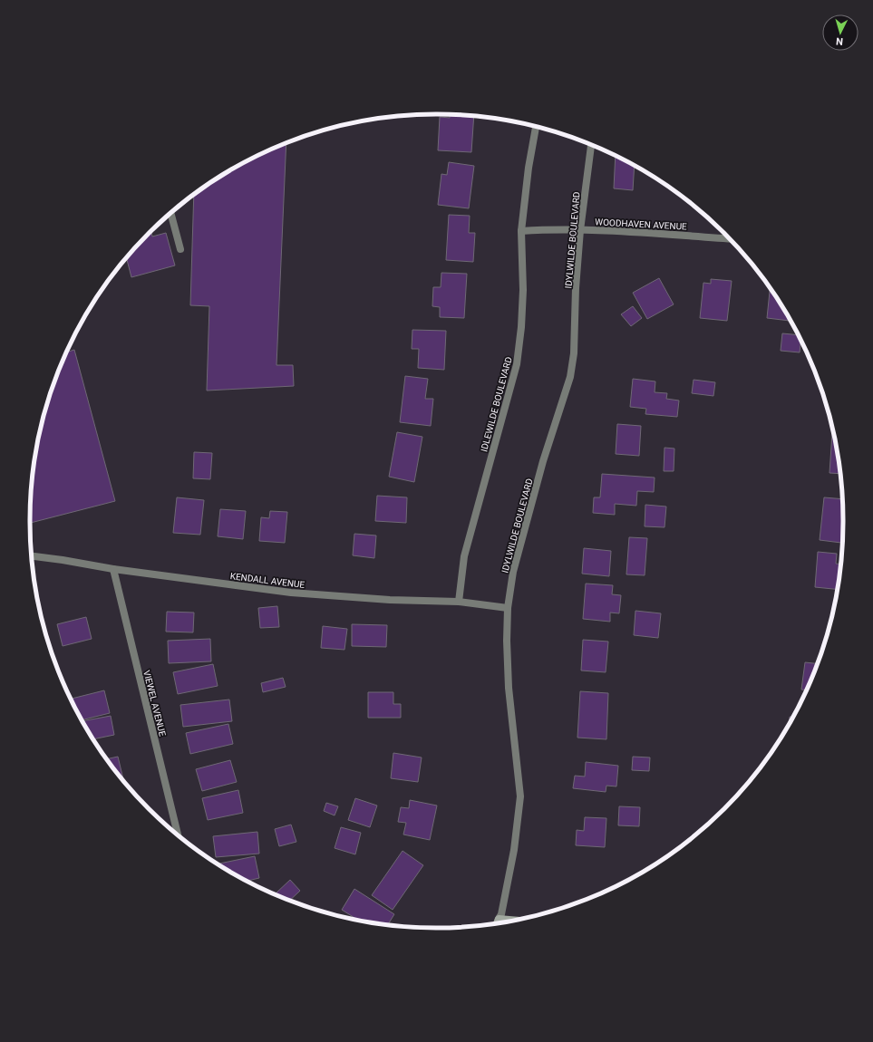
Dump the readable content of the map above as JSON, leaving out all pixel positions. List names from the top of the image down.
{
  "streets": {
    "street": [
      "WOODHAVEN AVENUE",
      "IDYLWILDE BOULEVARD",
      "IDLEWILDE BOULEVARD",
      "KENDALL AVENUE",
      "VIEWEL AVENUE"
    ]
  },
  "crossings": [
    ["WOODHAVEN AVENUE", "IDYLWILDE BOULEVARD"],
    ["WOODHAVEN AVENUE", "IDLEWILDE BOULEVARD"],
    ["IDYLWILDE BOULEVARD", "KENDALL AVENUE"],
    ["IDLEWILDE BOULEVARD", "KENDALL AVENUE"],
    ["KENDALL AVENUE", "VIEWEL AVENUE"]
  ],
  "north": "bottom"
}
